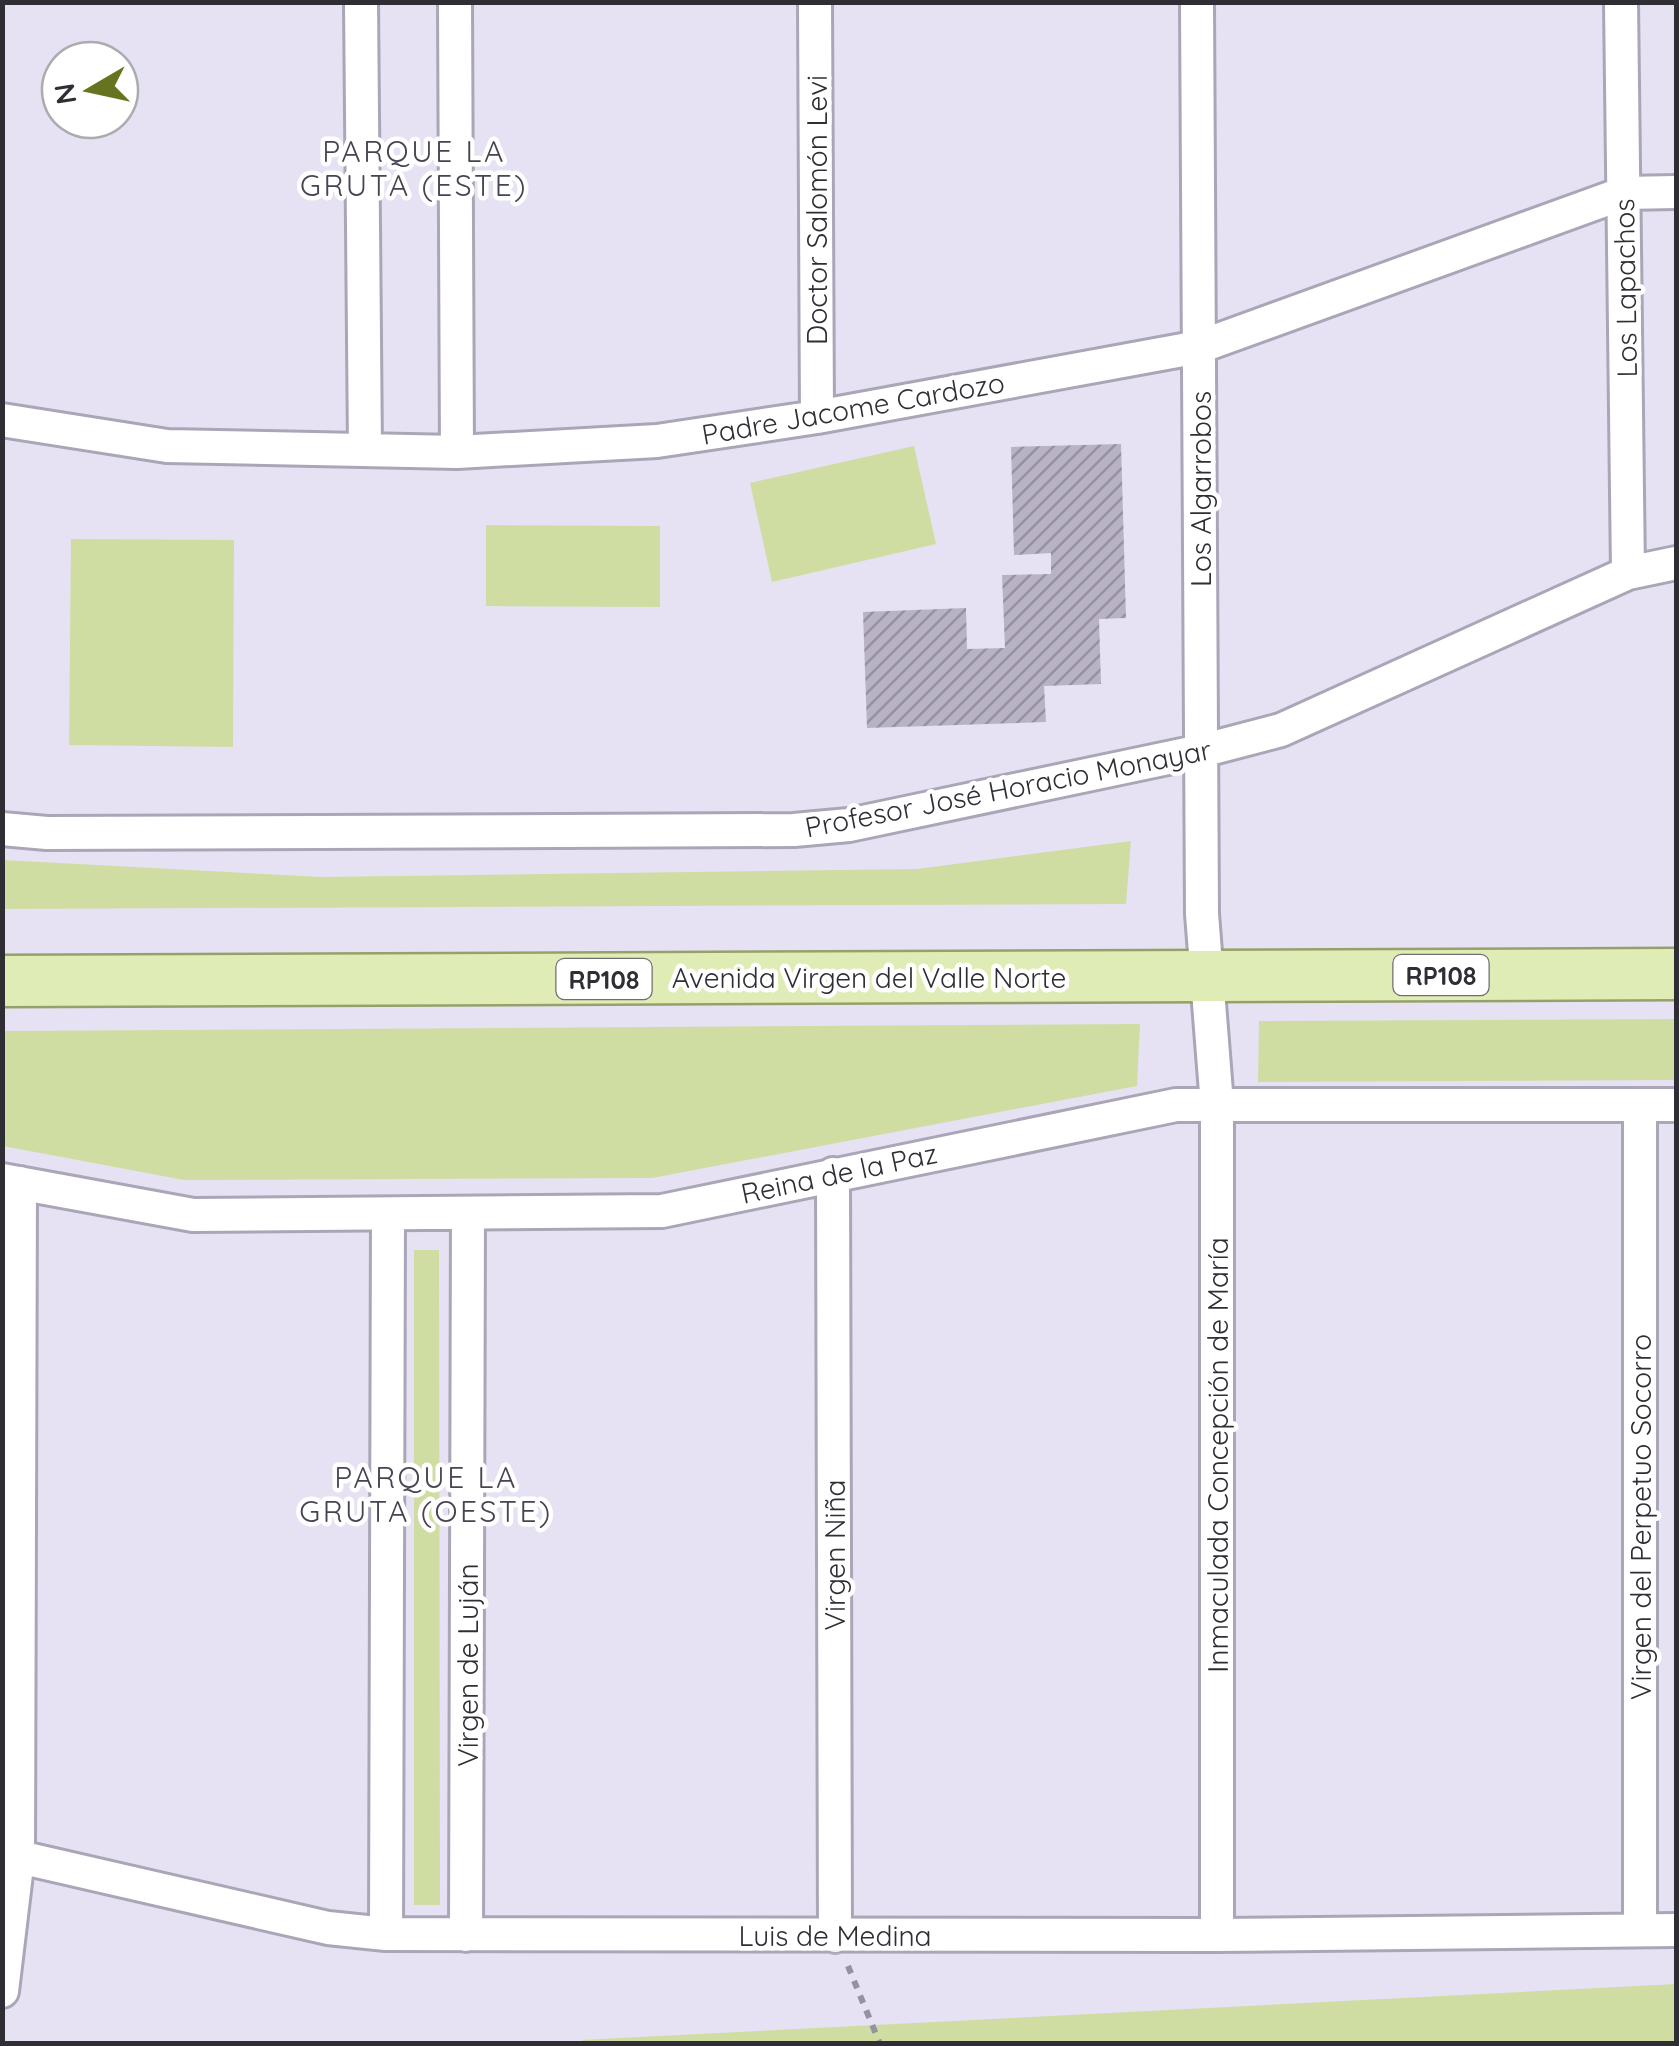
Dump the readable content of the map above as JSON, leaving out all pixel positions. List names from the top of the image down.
{
  "streets": {
    "main road": ["RP108", "Avenida Virgen del Valle Norte"],
    "street": [
      "Doctor Salomón Levi",
      "Los Lapachos",
      "Padre Jacome Cardozo",
      "Los Algarrobos",
      "Profesor José Horacio Monayar",
      "Reina de la Paz",
      "Inmaculada Concepción de María",
      "Virgen del Perpetuo Socorro",
      "Virgen Niña",
      "Virgen de Luján",
      "Luis de Medina"
    ]
  },
  "crossings": [
    ["Doctor Salomón Levi", "Padre Jacome Cardozo"],
    ["Los Lapachos", "Padre Jacome Cardozo"],
    ["Los Lapachos", "Profesor José Horacio Monayar"],
    ["Padre Jacome Cardozo", "Los Algarrobos"],
    ["Los Algarrobos", "Profesor José Horacio Monayar"],
    ["Los Algarrobos", "Avenida Virgen del Valle Norte"],
    ["Los Algarrobos", "Inmaculada Concepción de María"],
    ["Avenida Virgen del Valle Norte", "Inmaculada Concepción de María"],
    ["Reina de la Paz", "Inmaculada Concepción de María"],
    ["Reina de la Paz", "Virgen del Perpetuo Socorro"],
    ["Reina de la Paz", "Virgen Niña"],
    ["Reina de la Paz", "Virgen de Luján"],
    ["Inmaculada Concepción de María", "Luis de Medina"],
    ["Virgen del Perpetuo Socorro", "Luis de Medina"],
    ["Virgen Niña", "Luis de Medina"],
    ["Virgen de Luján", "Luis de Medina"]
  ],
  "districts": ["PARQUE LA GRUTA (ESTE)", "PARQUE LA GRUTA (OESTE)"],
  "north": "left"
}
